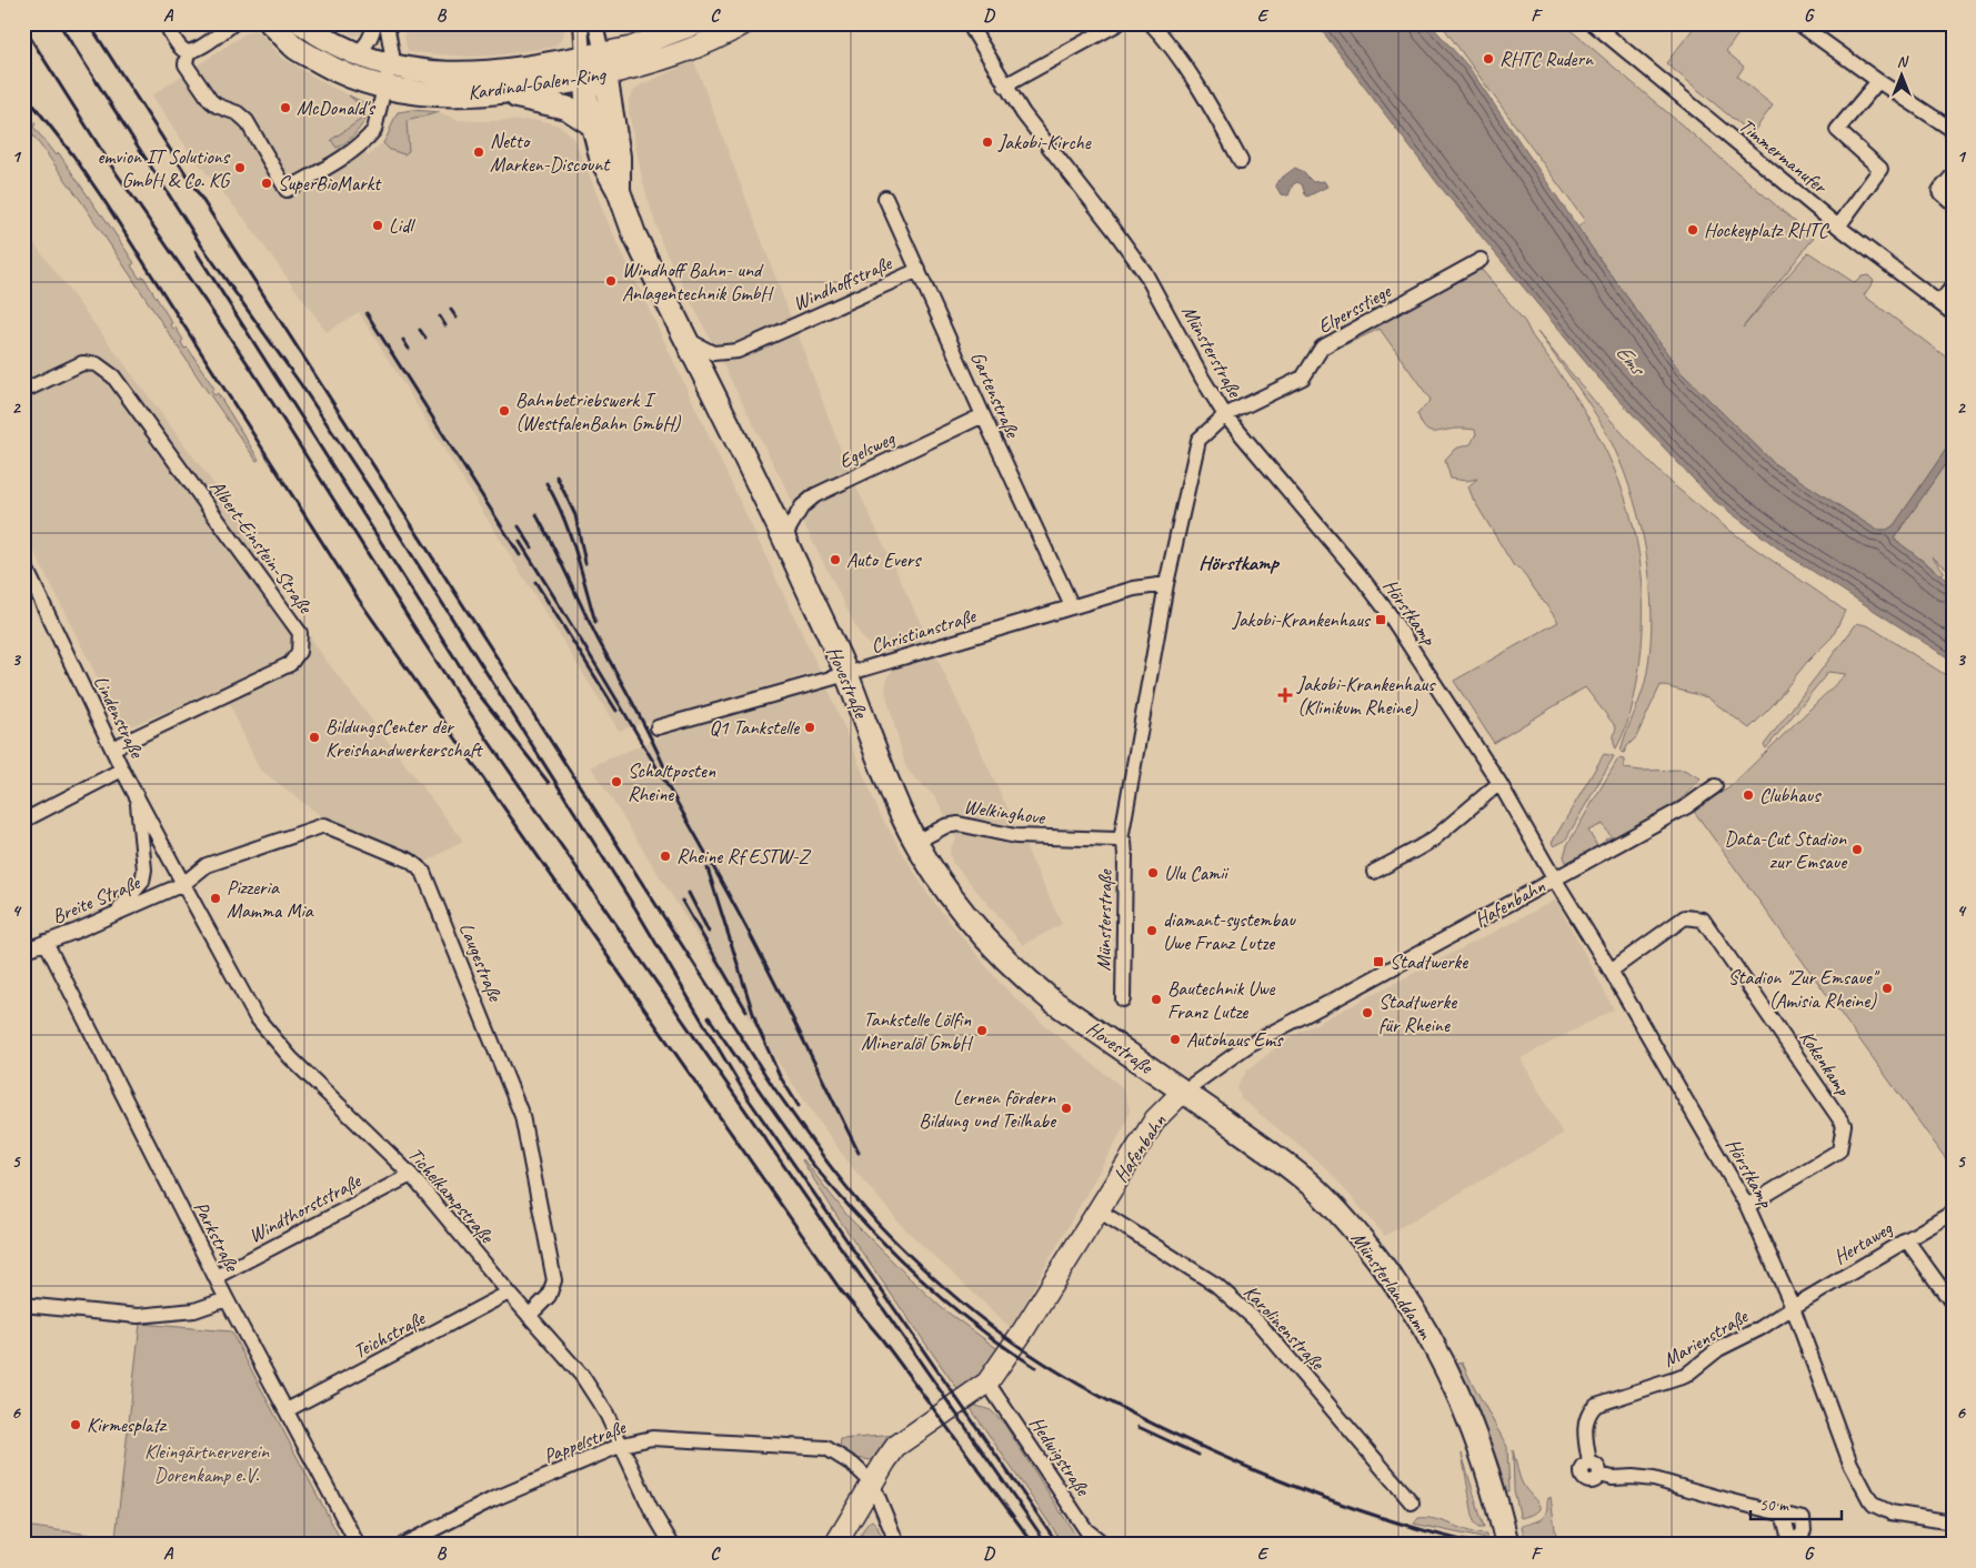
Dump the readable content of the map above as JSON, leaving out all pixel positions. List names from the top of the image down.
{
  "streets": {
    "main road": ["Kardinal-Galen-Ring", "Hovestraße", "Münsterlanddamm"],
    "street": [
      "Timmermanufer",
      "Windhoffstraße",
      "Elpersstiege",
      "Münsterstraße",
      "Gartenstraße",
      "Egelsweg",
      "Albert-Einstein-Straße",
      "Hörstkamp",
      "Christianstraße",
      "Lindenstraße",
      "Welkinghove",
      "Breite Straße",
      "Hafenbahn",
      "Laugestraße",
      "Kokenkamp",
      "Tichelkampstraße",
      "Windthorststraße",
      "Parkstraße",
      "Hertaweg",
      "Karolinenstraße",
      "Teichstraße",
      "Marienstraße",
      "Pappelstraße",
      "Hedwigstraße"
    ]
  },
  "crossings": [
    ["Kardinal-Galen-Ring", "Hovestraße"],
    ["Windhoffstraße", "Gartenstraße"],
    ["Windhoffstraße", "Hovestraße"],
    ["Elpersstiege", "Münsterstraße"],
    ["Elpersstiege", "Hörstkamp"],
    ["Münsterstraße", "Hörstkamp"],
    ["Münsterstraße", "Christianstraße"],
    ["Münsterstraße", "Welkinghove"],
    ["Gartenstraße", "Egelsweg"],
    ["Gartenstraße", "Christianstraße"],
    ["Egelsweg", "Hovestraße"],
    ["Albert-Einstein-Straße", "Lindenstraße"],
    ["Hörstkamp", "Hafenbahn"],
    ["Hörstkamp", "Kokenkamp"],
    ["Hörstkamp", "Hertaweg"],
    ["Hörstkamp", "Marienstraße"],
    ["Christianstraße", "Hovestraße"],
    ["Hovestraße", "Welkinghove"],
    ["Hovestraße", "Hafenbahn"],
    ["Hovestraße", "Münsterlanddamm"],
    ["Lindenstraße", "Breite Straße"],
    ["Lindenstraße", "Laugestraße"],
    ["Lindenstraße", "Tichelkampstraße"],
    ["Breite Straße", "Laugestraße"],
    ["Breite Straße", "Tichelkampstraße"],
    ["Breite Straße", "Parkstraße"],
    ["Hafenbahn", "Münsterlanddamm"],
    ["Hafenbahn", "Karolinenstraße"],
    ["Hafenbahn", "Pappelstraße"],
    ["Hafenbahn", "Hedwigstraße"],
    ["Laugestraße", "Tichelkampstraße"],
    ["Tichelkampstraße", "Windthorststraße"],
    ["Tichelkampstraße", "Teichstraße"],
    ["Tichelkampstraße", "Pappelstraße"],
    ["Windthorststraße", "Parkstraße"],
    ["Parkstraße", "Teichstraße"],
    ["Hertaweg", "Marienstraße"]
  ],
  "districts": ["Hörstkamp"],
  "water": ["Ems"],
  "parks": ["Kleingärtnerverein Dorenkamp e.V."],
  "places": {
    "other": [
      "RHTC Rudern",
      "McDonald's",
      "Jakobi-Kirche",
      "Netto Marken-Discount",
      "emvion IT Solutions GmbH & Co. KG",
      "SuperBioMarkt",
      "Lidl",
      "Hockeyplatz RHTC",
      "Windhoff Bahn- und Anlagentechnik GmbH",
      "Bahnbetriebswerk I (WestfalenBahn GmbH)",
      "Auto Evers",
      "Q1 Tankstelle",
      "BildungsCenter der Kreishandwerkerschaft",
      "Schaltposten Rheine",
      "Clubhaus",
      "Data-Cut Stadion zur Emsaue",
      "Rheine Rf ESTW-Z",
      "Ulu Camii",
      "Pizzeria Mamma Mia",
      "diamant-systembau Uwe Franz Lutze",
      "Stadion \"Zur Emsaue\" (Amisia Rheine)",
      "Bautechnik Uwe Franz Lutze",
      "Stadtwerke für Rheine",
      "Tankstelle Lölfin Mineralöl GmbH",
      "Autohaus Ems",
      "Lernen fördern Bildung und Teilhabe",
      "Kirmesplatz"
    ],
    "transit": ["Jakobi-Krankenhaus", "Stadtwerke"],
    "health": ["Jakobi-Krankenhaus (Klinikum Rheine)"]
  },
  "scale_bar": "50 m",
  "north": "top",
  "grid": {
    "columns": [
      "A",
      "B",
      "C",
      "D",
      "E",
      "F",
      "G"
    ],
    "rows": [
      "1",
      "2",
      "3",
      "4",
      "5",
      "6"
    ]
  }
}
